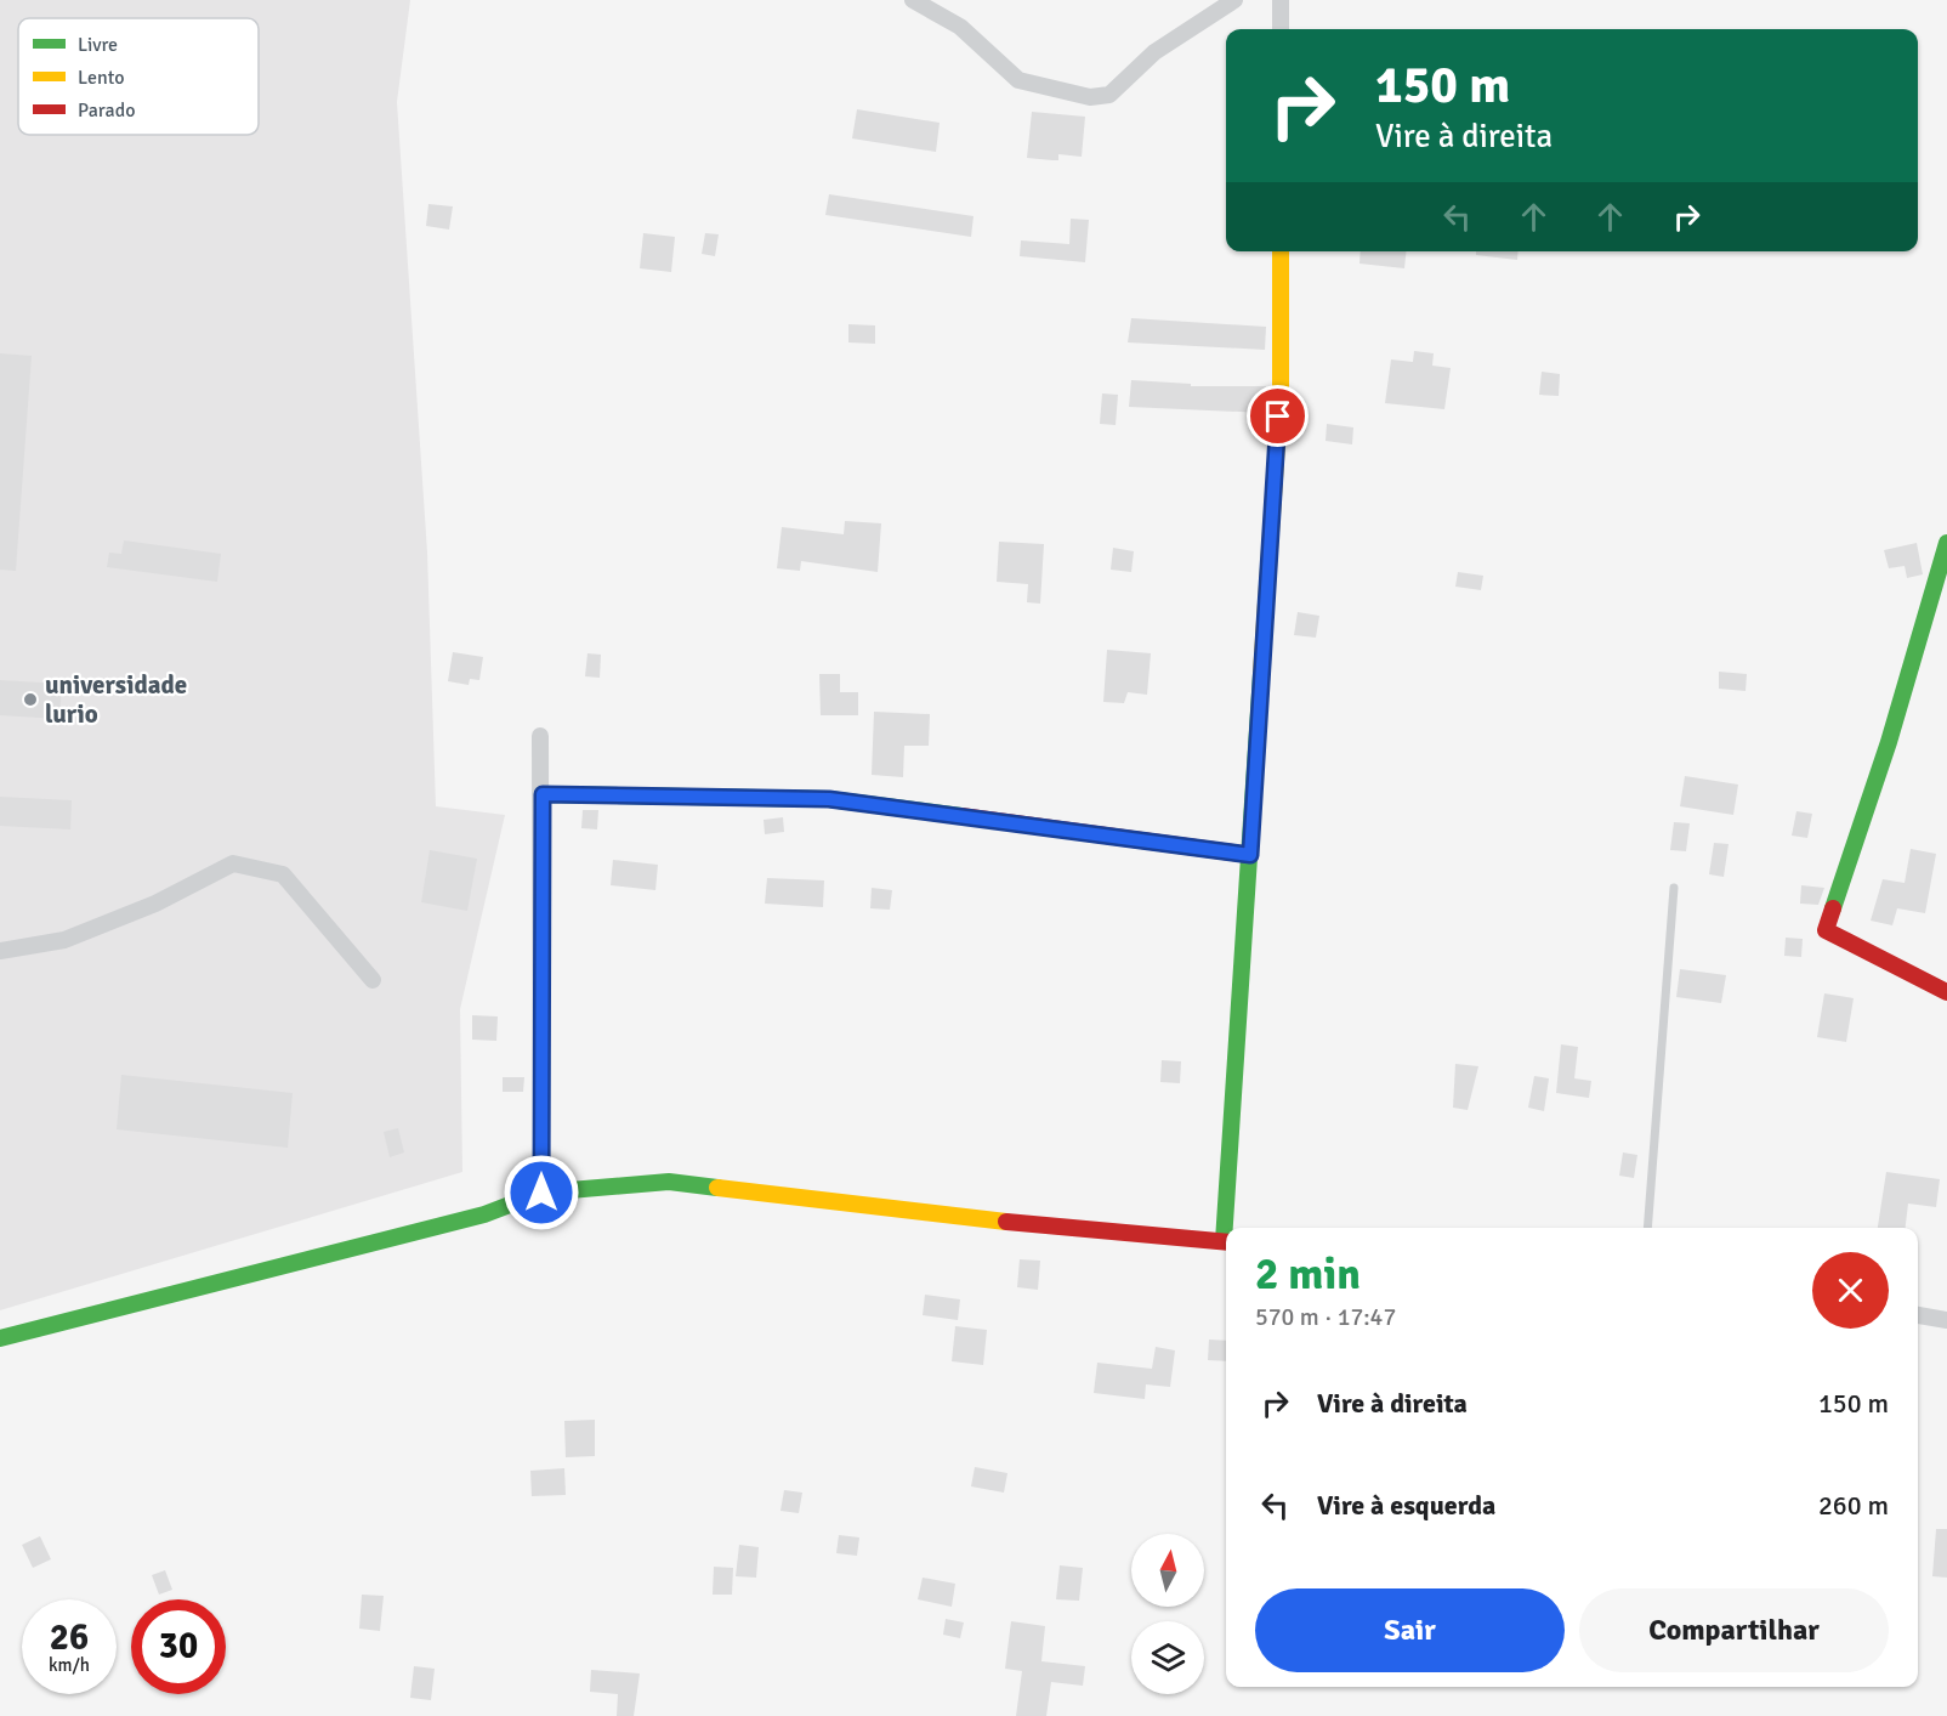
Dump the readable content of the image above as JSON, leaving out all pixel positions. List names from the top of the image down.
{
  "places": ["universidade lurio"],
  "legend": ["Livre", "Lento", "Parado"],
  "north": "top",
  "page": {
    "turn": ["150 m", "Vire à direita"],
    "heading": ["2 min", "570 m · 17:47"],
    "list": [
      {
        "name": "Vire à direita",
        "value": "150 m"
      },
      {
        "name": "Vire à esquerda",
        "value": "260 m"
      }
    ],
    "buttons": ["Sair", "Compartilhar"],
    "speed": "26 km/h",
    "limit": "30"
  }
}
